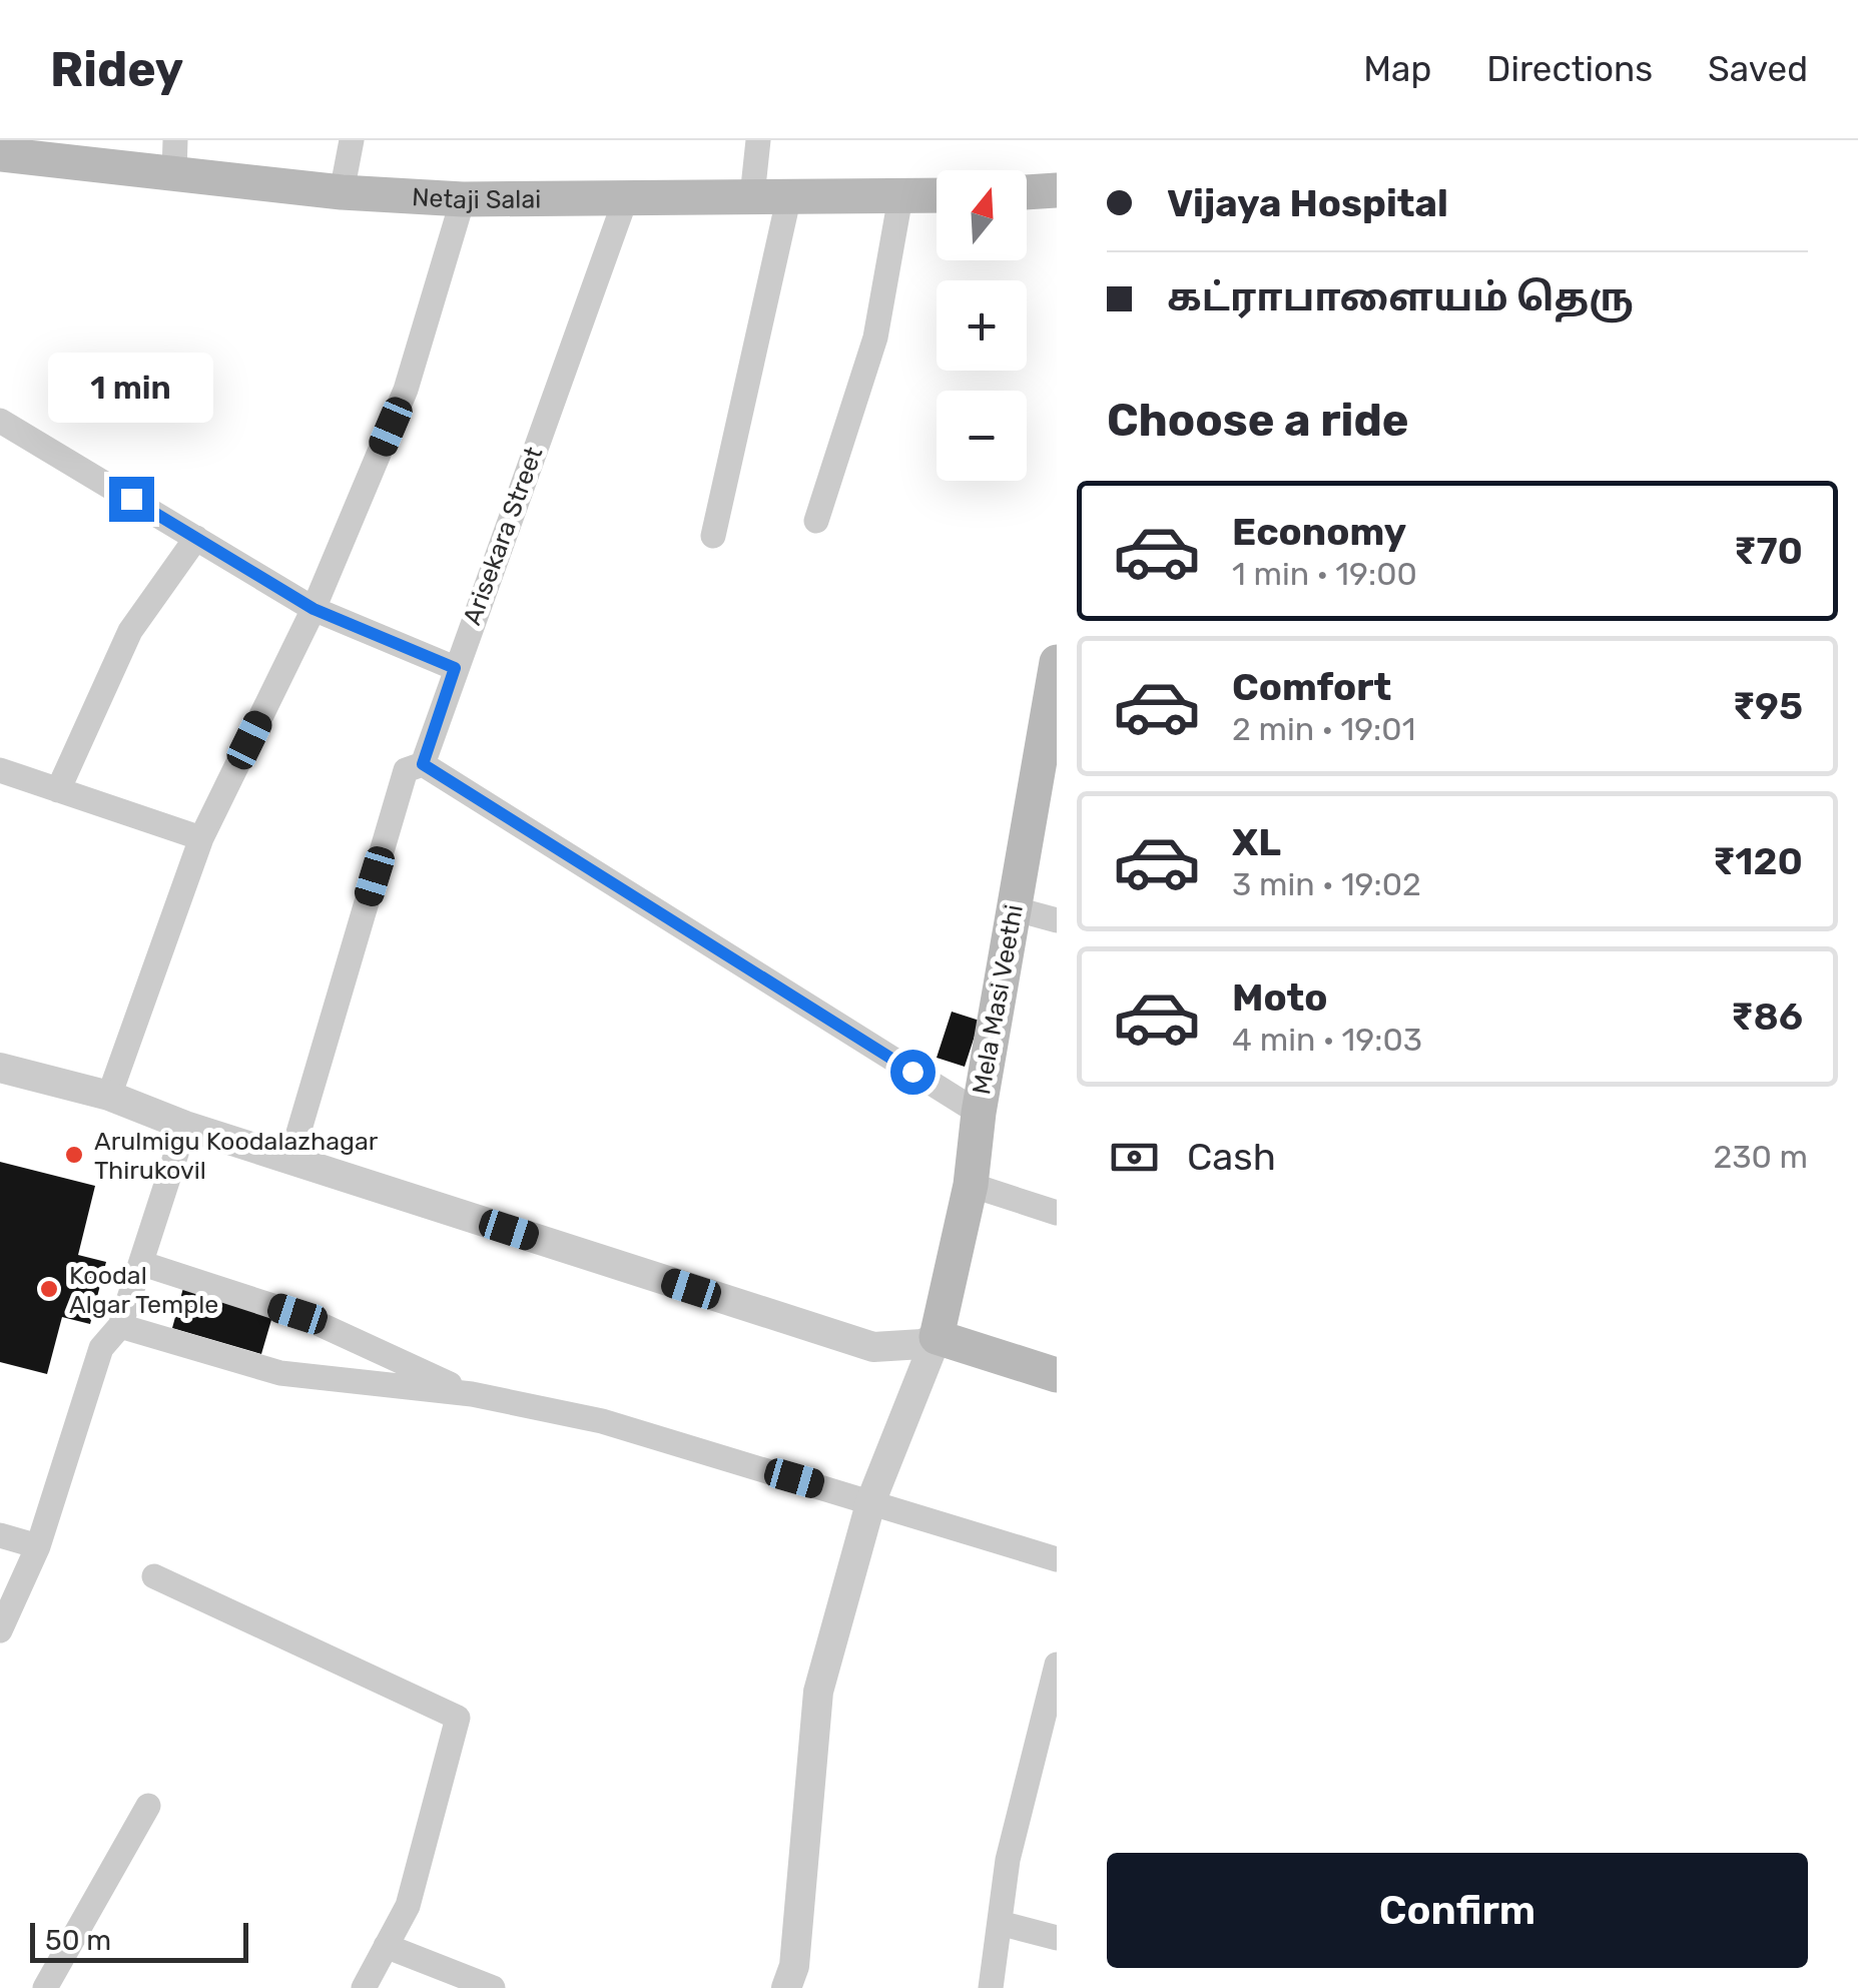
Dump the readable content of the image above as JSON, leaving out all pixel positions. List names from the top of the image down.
{
  "streets": {
    "main road": ["Netaji Salai", "Mela Masi Veethi"],
    "street": ["Arisekara Street"]
  },
  "crossings": [
    ["Netaji Salai", "Arisekara Street"]
  ],
  "places": ["Arulmigu Koodalazhagar Thirukovil", "Koodal Algar Temple"],
  "scale_bar": "50 m",
  "north": "top",
  "page": {
    "header": "Ridey",
    "nav": ["Map", "Directions", "Saved"],
    "banner": ["Vijaya Hospital", "கட்ராபாளையம் தெரு"],
    "map_buttons": ["+", "−"],
    "bubble": "1 min",
    "heading": "Choose a ride",
    "list": [
      {
        "name": "Economy",
        "note": "1 min · 19:00",
        "value": "₹70"
      },
      {
        "name": "Comfort",
        "note": "2 min · 19:01",
        "value": "₹95"
      },
      {
        "name": "XL",
        "note": "3 min · 19:02",
        "value": "₹120"
      },
      {
        "name": "Moto",
        "note": "4 min · 19:03",
        "value": "₹86"
      }
    ],
    "pay": ["Cash", "230 m"],
    "buttons": "Confirm",
    "scale": "50 m"
  }
}
